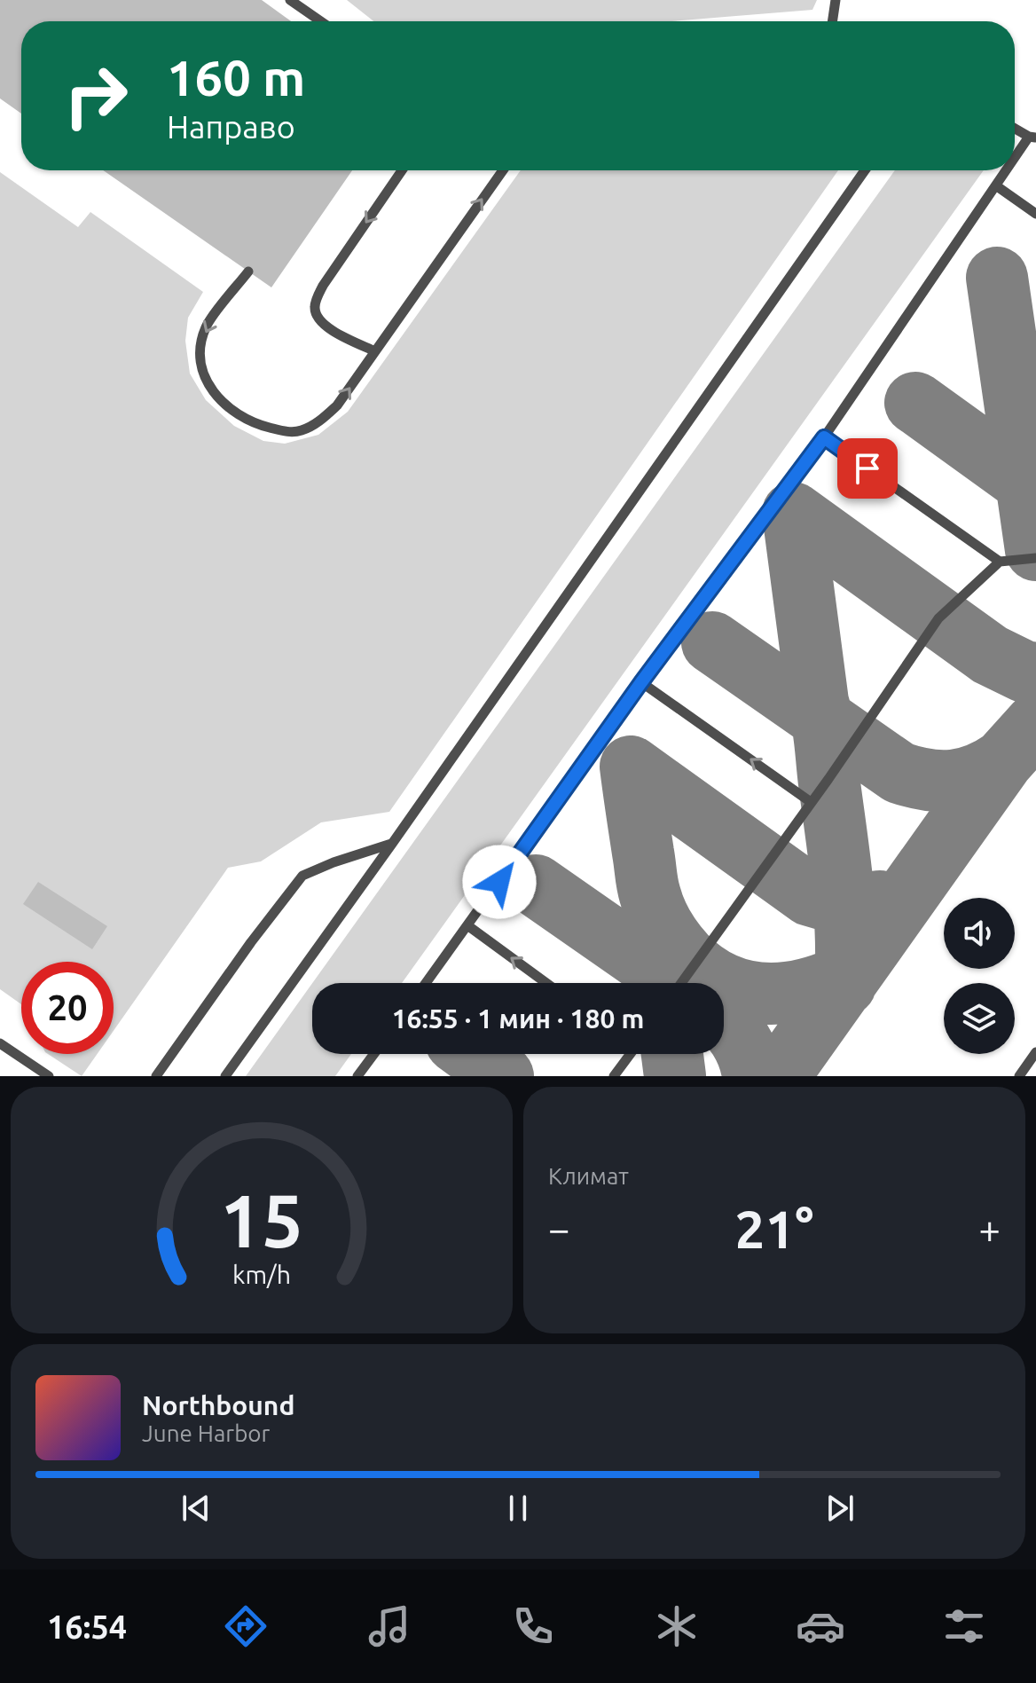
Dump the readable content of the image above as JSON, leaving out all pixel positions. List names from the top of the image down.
{
  "page": {
    "turn": ["160 m", "Направо"],
    "limit": "20",
    "trip": "16:55 · 1 мин · 180 m",
    "tile": "Климат",
    "heat": ["−", "21°", "+"],
    "song": ["Northbound", "June Harbor"],
    "tabs": "16:54",
    "gauge": ["15", "km/h"]
  }
}
